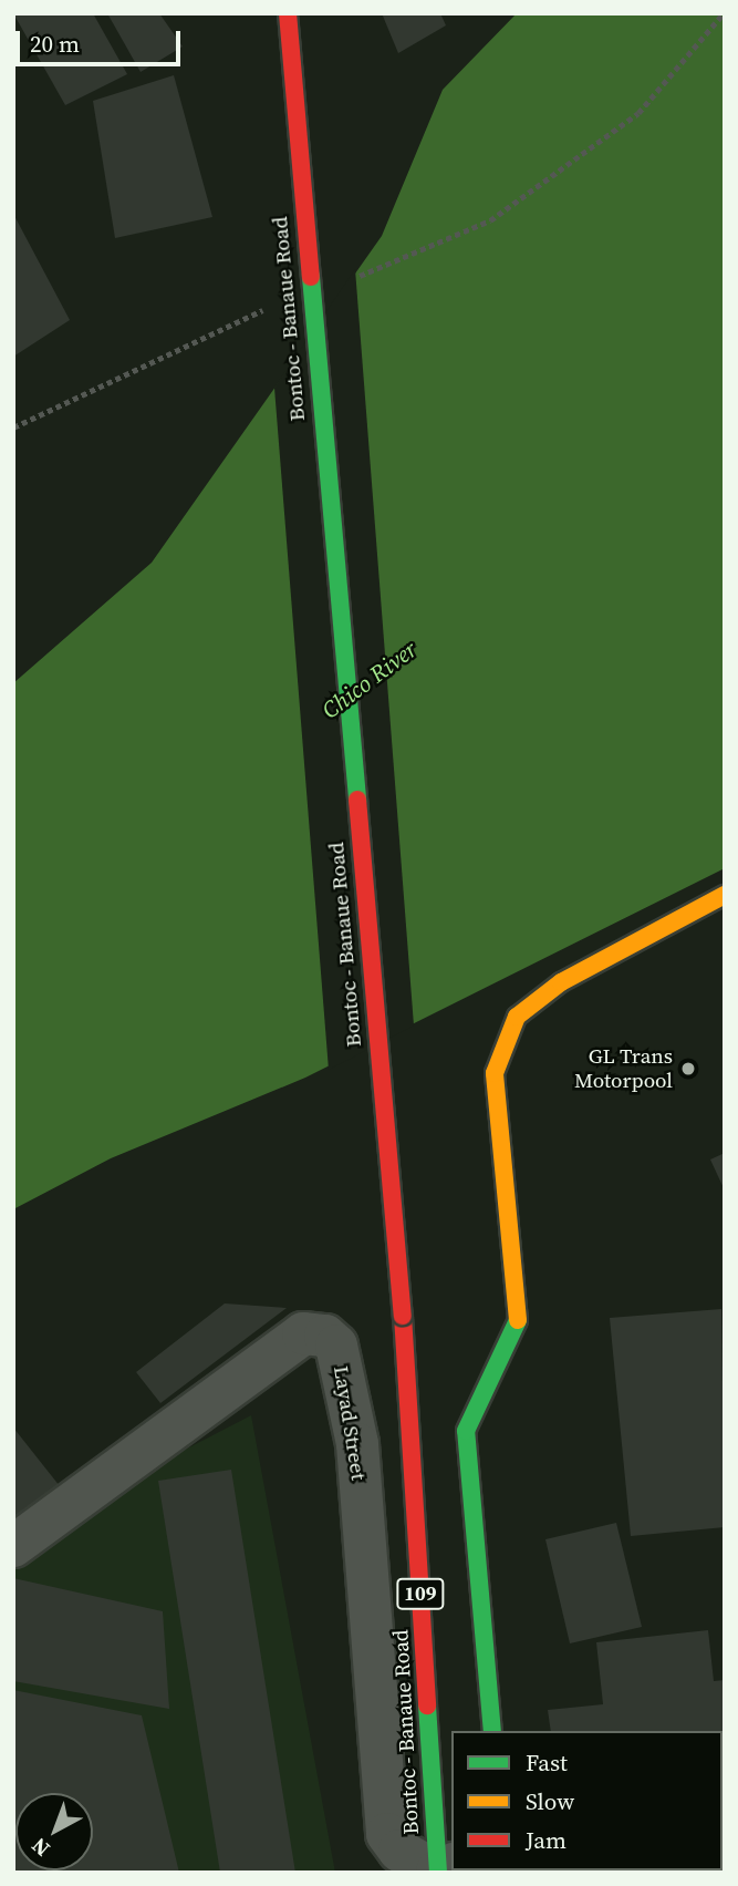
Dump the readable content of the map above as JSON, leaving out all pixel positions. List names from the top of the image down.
{
  "streets": {
    "main road": ["Bontoc - Banaue Road", "109"],
    "street": ["Layad Street"]
  },
  "crossings": [
    ["Bontoc - Banaue Road", "Layad Street"]
  ],
  "water": ["Chico River"],
  "places": ["GL Trans Motorpool"],
  "legend": ["Fast", "Slow", "Jam"],
  "scale_bar": "20 m",
  "north": "bottom left"
}
